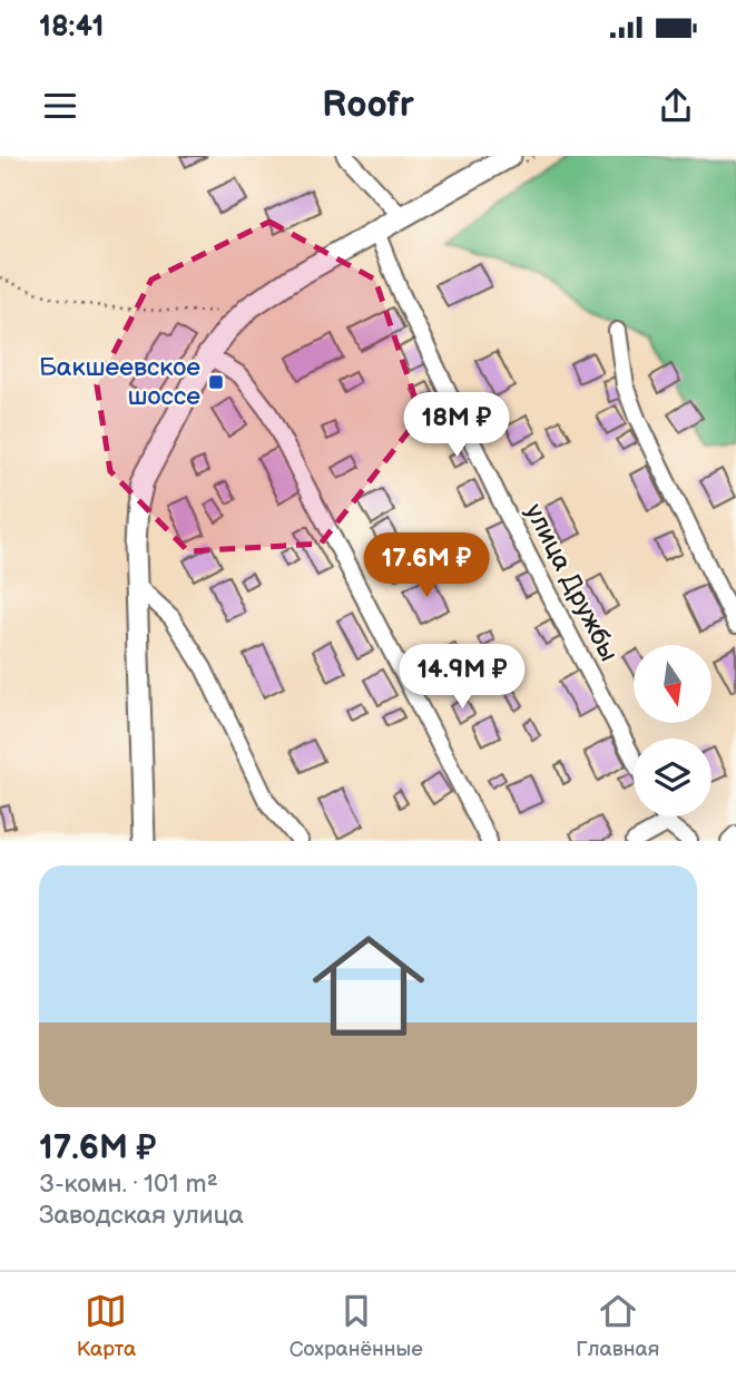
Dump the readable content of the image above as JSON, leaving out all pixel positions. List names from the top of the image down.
{
  "streets": {
    "street": ["улица Дружбы"]
  },
  "places": {
    "transit": ["Бакшеевское шоссе"]
  },
  "north": "bottom",
  "page": {
    "status": "18:41",
    "header": "Roofr",
    "price": ["18M ₽", "17.6M ₽", "14.9M ₽"],
    "list": [
      {
        "name": "17.6M ₽",
        "note": "3-комн. · 101 m² · Заводская улица"
      }
    ],
    "tabs": ["Карта", "Сохранённые", "Главная"]
  }
}
